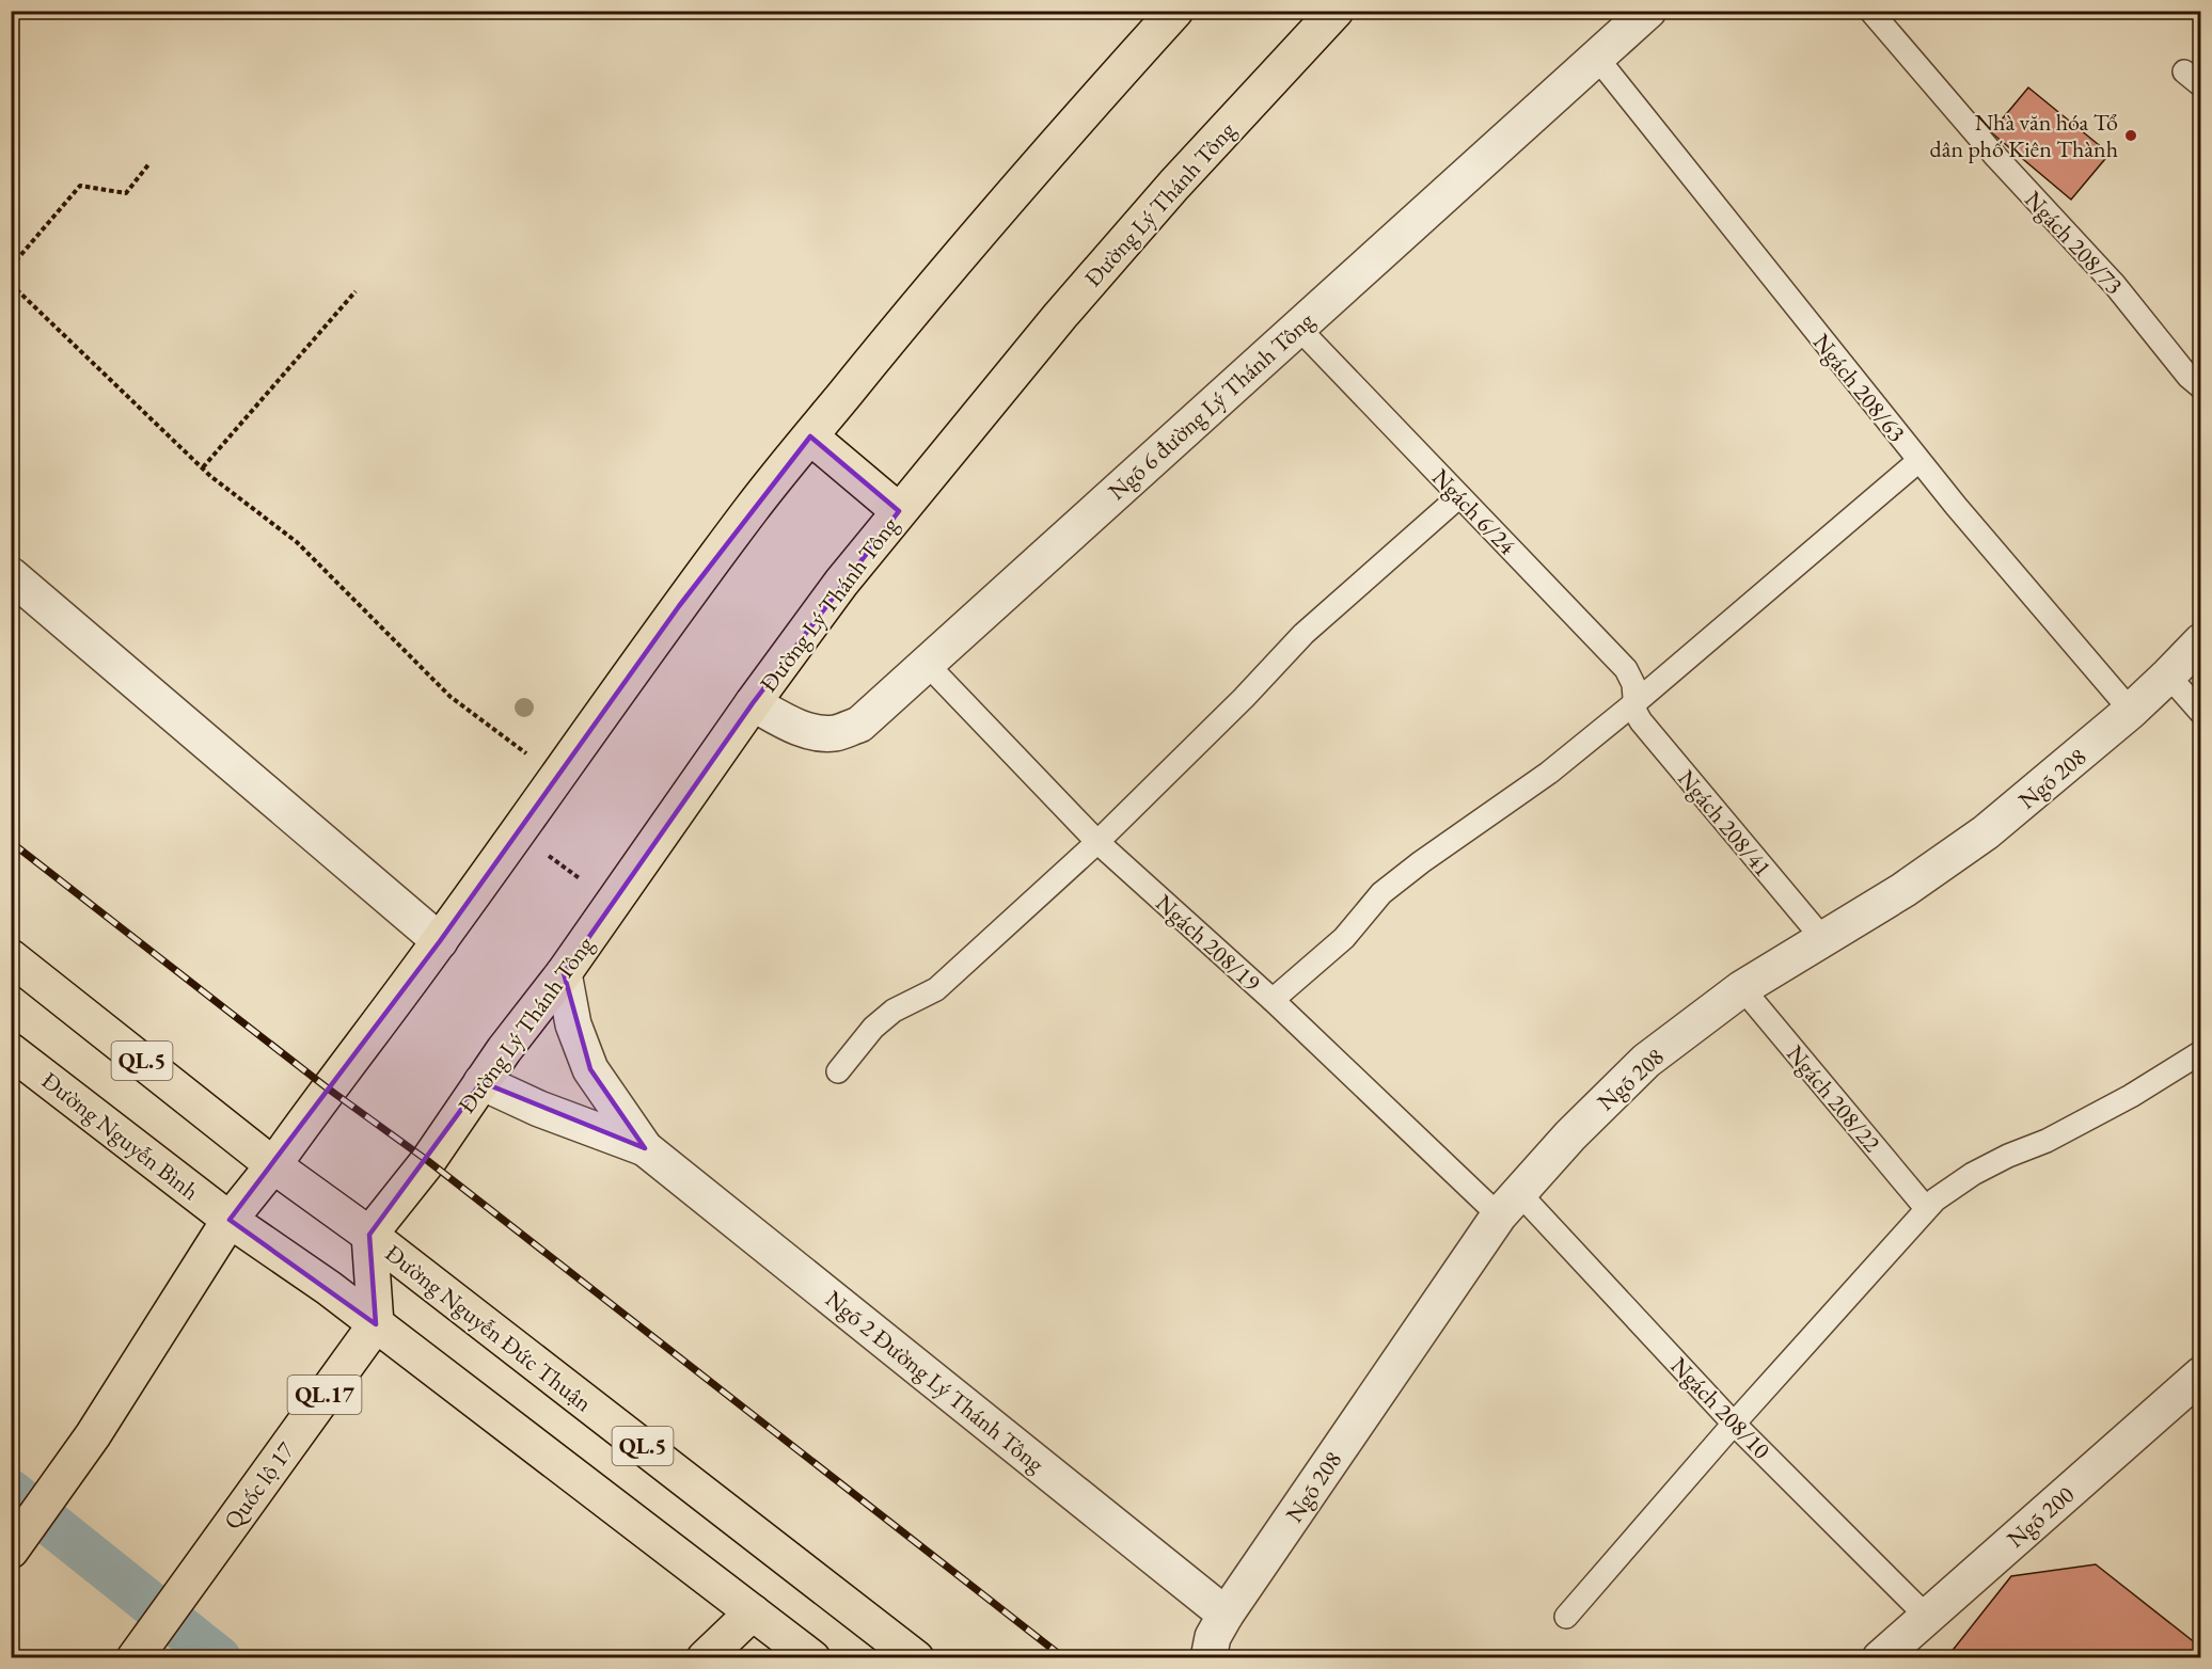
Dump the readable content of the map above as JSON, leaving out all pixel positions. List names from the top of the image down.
{
  "streets": {
    "main road": [
      "Đường Lý Thánh Tông",
      "QL.5",
      "Đường Nguyễn Bình",
      "Đường Nguyễn Đức Thuận",
      "QL.17",
      "Quốc lộ 17"
    ],
    "street": [
      "Ngõ 6 đường Lý Thánh Tông",
      "Ngõ 208",
      "Ngõ 2 Đường Lý Thánh Tông",
      "Ngõ 200"
    ],
    "lane": [
      "Ngách 208/73",
      "Ngách 208/63",
      "Ngách 6/24",
      "Ngách 208/41",
      "Ngách 208/19",
      "Ngách 208/22",
      "Ngách 208/10"
    ]
  },
  "crossings": [
    ["Đường Lý Thánh Tông", "Ngõ 6 đường Lý Thánh Tông"],
    ["Đường Lý Thánh Tông", "Đường Nguyễn Đức Thuận"],
    ["Ngách 208/63", "Ngõ 6 đường Lý Thánh Tông"],
    ["Ngách 208/63", "Ngõ 208"],
    ["Ngõ 6 đường Lý Thánh Tông", "Ngách 6/24"],
    ["Ngõ 6 đường Lý Thánh Tông", "Ngách 208/19"],
    ["Ngách 6/24", "Ngách 208/41"],
    ["Ngõ 208", "Ngách 208/41"],
    ["Ngõ 208", "Ngách 208/19"],
    ["Ngõ 208", "Ngách 208/22"],
    ["Ngõ 208", "Ngõ 2 Đường Lý Thánh Tông"],
    ["Ngõ 208", "Ngách 208/10"],
    ["Ngách 208/19", "Ngách 208/10"],
    ["QL.5", "Đường Nguyễn Bình"],
    ["QL.5", "Đường Nguyễn Đức Thuận"],
    ["QL.5", "Quốc lộ 17"],
    ["Ngách 208/10", "Ngõ 200"]
  ],
  "places": ["Nhà văn hóa Tổ dân phố Kiên Thành"]
}
